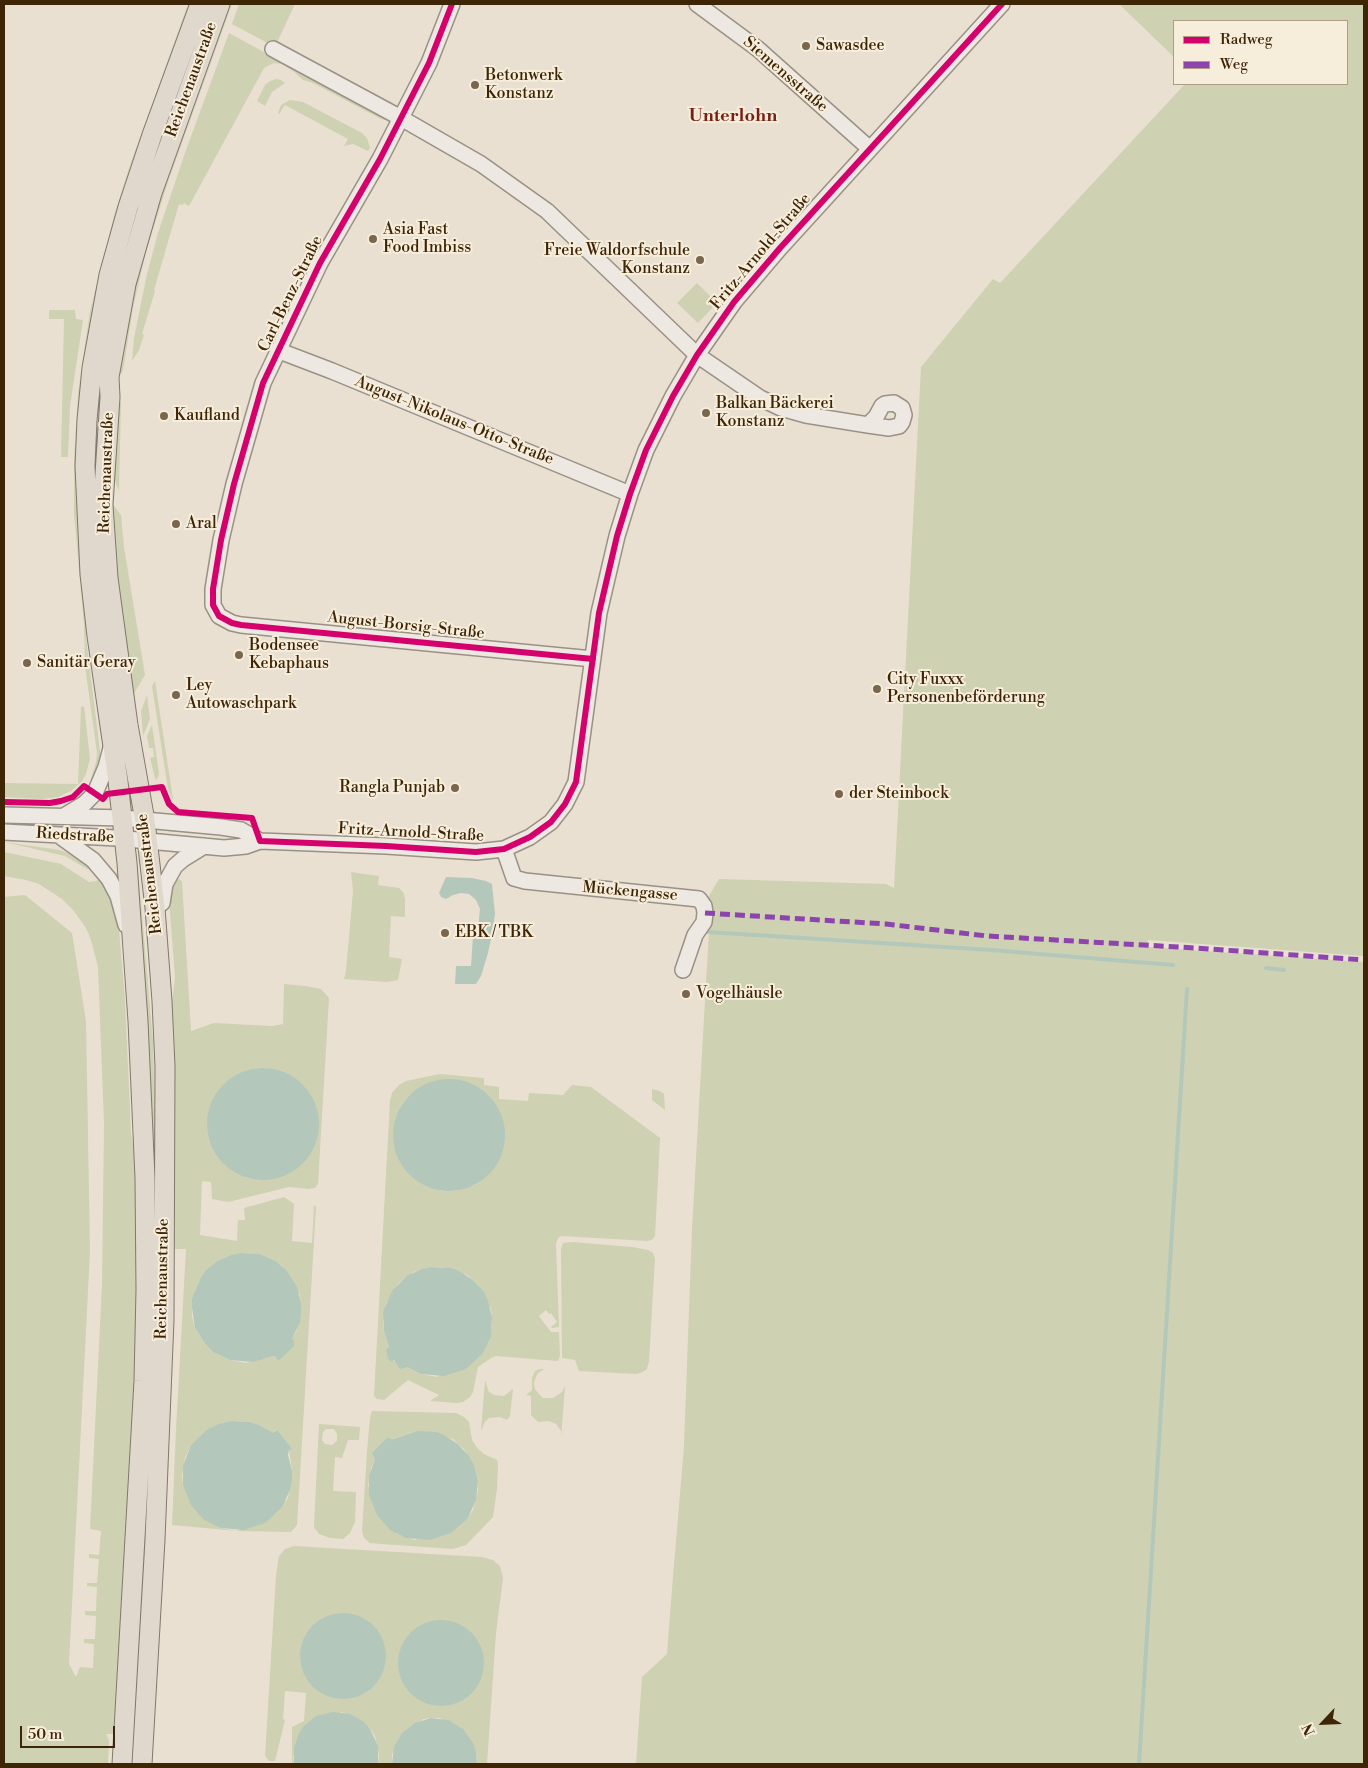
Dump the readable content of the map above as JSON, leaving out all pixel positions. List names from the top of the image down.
{
  "streets": {
    "main road": ["Reichenaustraße"],
    "street": [
      "Siemensstraße",
      "Fritz-Arnold-Straße",
      "Carl-Benz-Straße",
      "August-Nikolaus-Otto-Straße",
      "August-Borsig-Straße",
      "Riedstraße",
      "Mückengasse"
    ]
  },
  "crossings": [
    ["Siemensstraße", "Fritz-Arnold-Straße"],
    ["Reichenaustraße", "Fritz-Arnold-Straße"],
    ["Reichenaustraße", "Riedstraße"],
    ["Fritz-Arnold-Straße", "August-Nikolaus-Otto-Straße"],
    ["Fritz-Arnold-Straße", "August-Borsig-Straße"],
    ["Fritz-Arnold-Straße", "Riedstraße"],
    ["Fritz-Arnold-Straße", "Mückengasse"],
    ["Carl-Benz-Straße", "August-Nikolaus-Otto-Straße"],
    ["Carl-Benz-Straße", "August-Borsig-Straße"]
  ],
  "districts": ["Unterlohn"],
  "places": [
    "Sawasdee",
    "Betonwerk Konstanz",
    "Asia Fast Food Imbiss",
    "Freie Waldorfschule Konstanz",
    "Balkan Bäckerei Konstanz",
    "Kaufland",
    "Aral",
    "Bodensee Kebaphaus",
    "Sanitär Geray",
    "City Fuxxx Personenbeförderung",
    "Ley Autowaschpark",
    "Rangla Punjab",
    "der Steinbock",
    "EBK / TBK",
    "Vogelhäusle"
  ],
  "legend": ["Radweg", "Weg"],
  "scale_bar": "50 m",
  "north": "bottom left"
}
